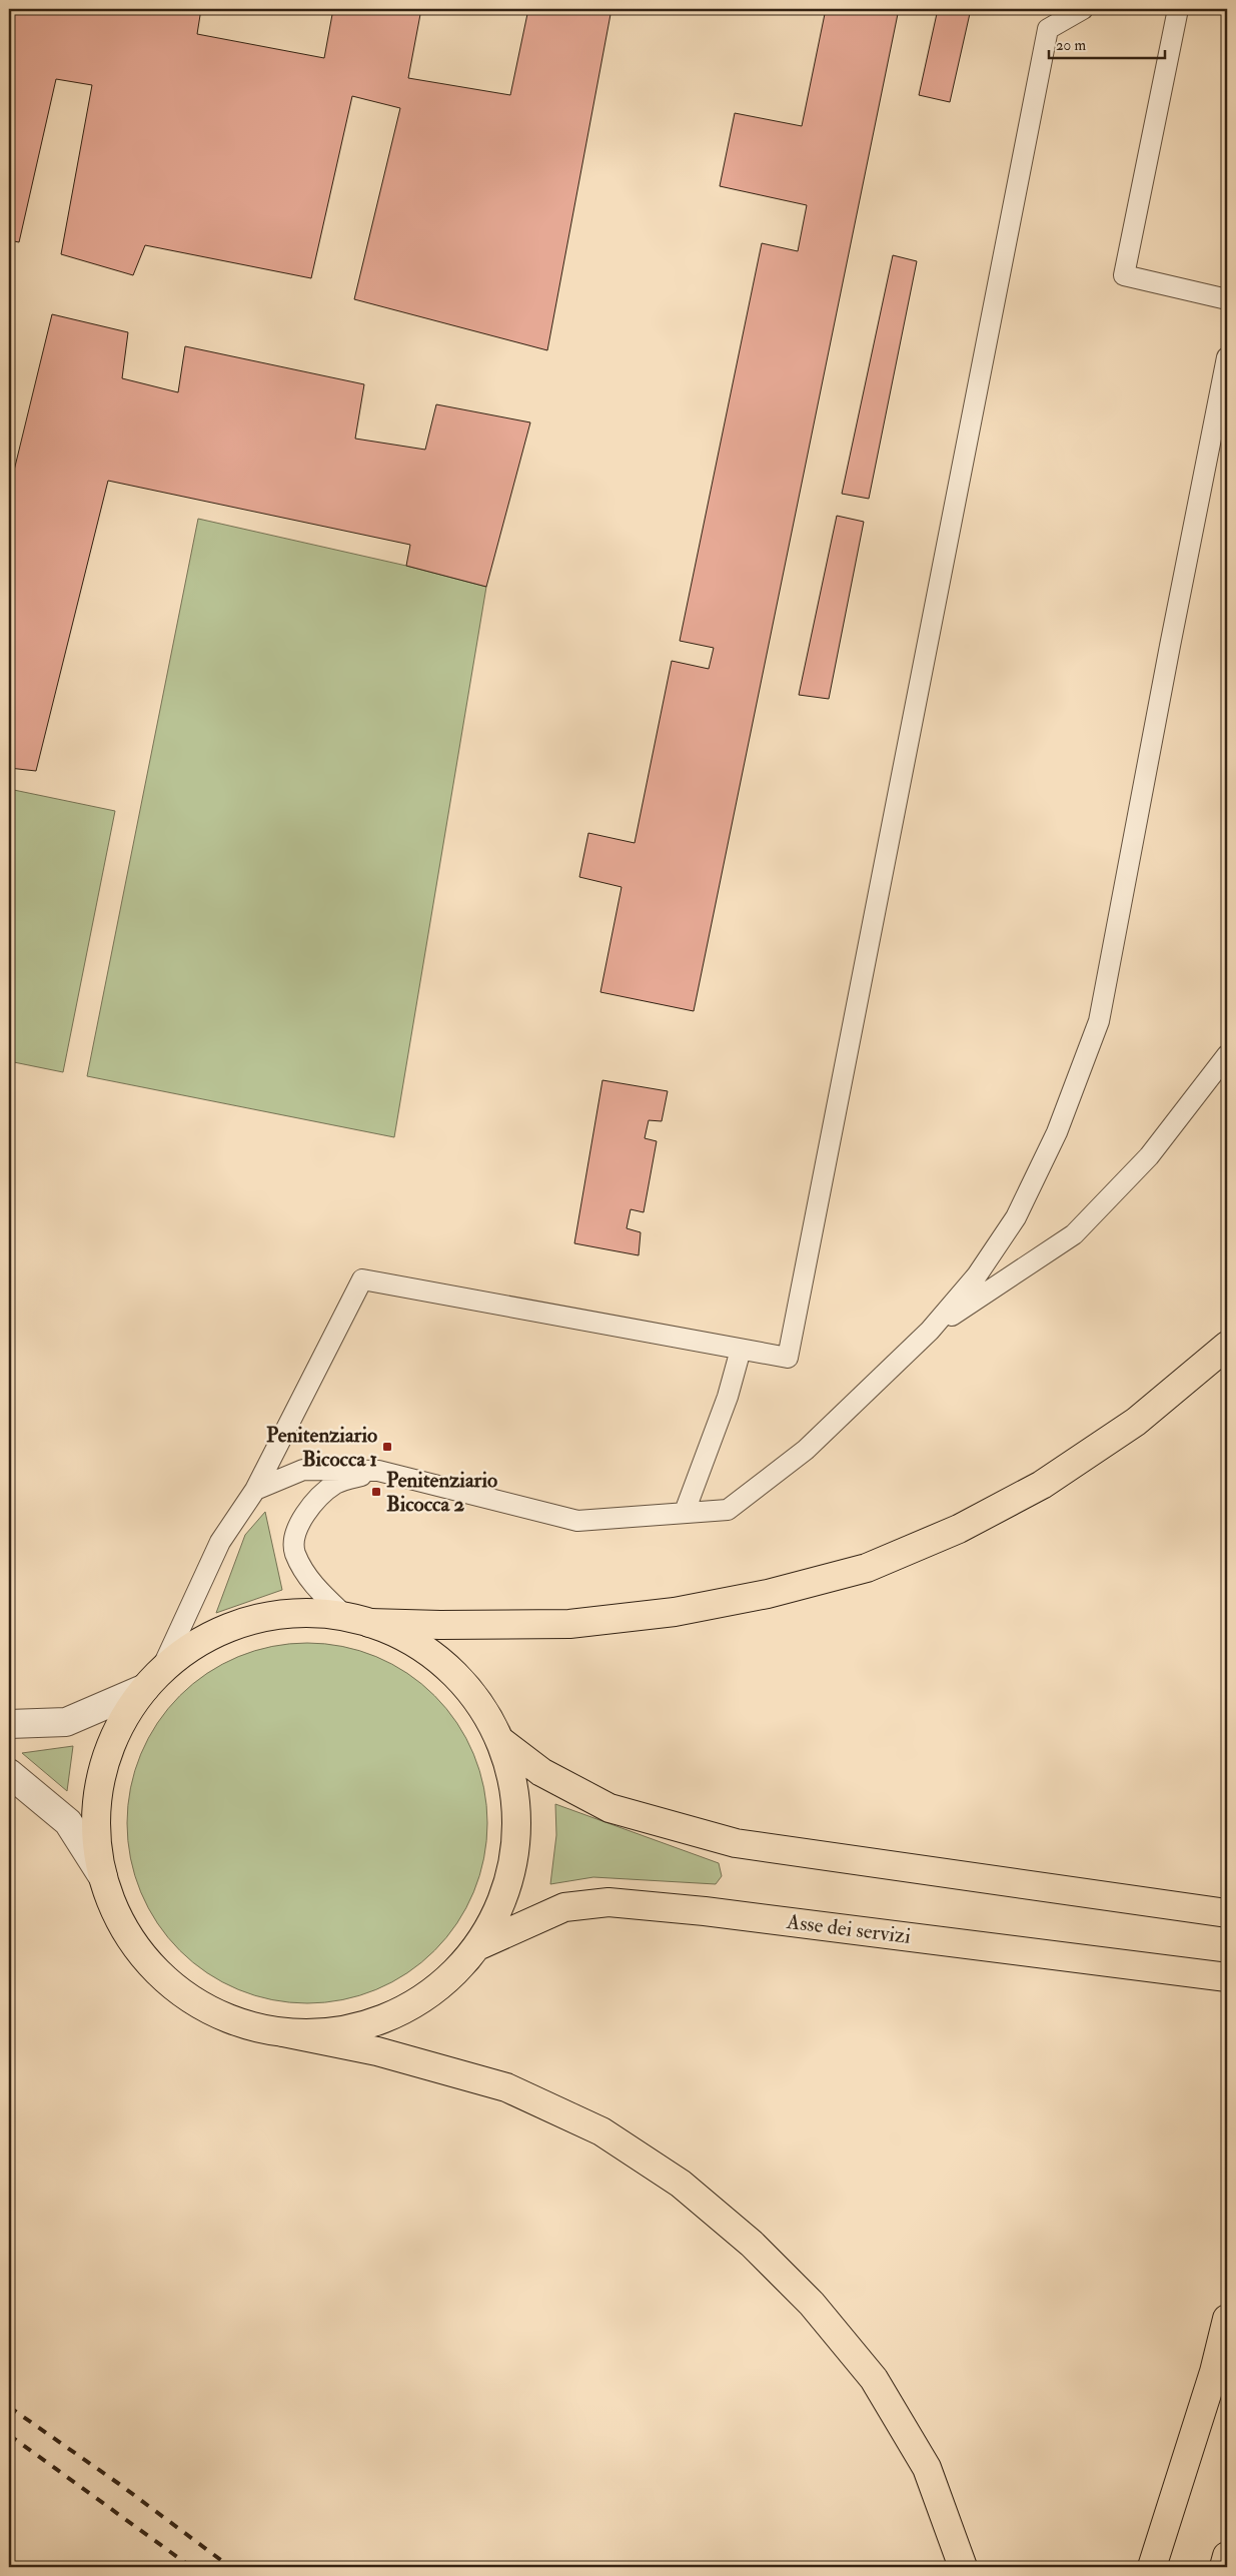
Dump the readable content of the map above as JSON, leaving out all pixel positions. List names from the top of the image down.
{
  "streets": {
    "main road": ["Asse dei servizi"]
  },
  "places": {
    "transit": ["Penitenziario Bicocca 1", "Penitenziario Bicocca 2"]
  },
  "scale_bar": "20 m"
}
